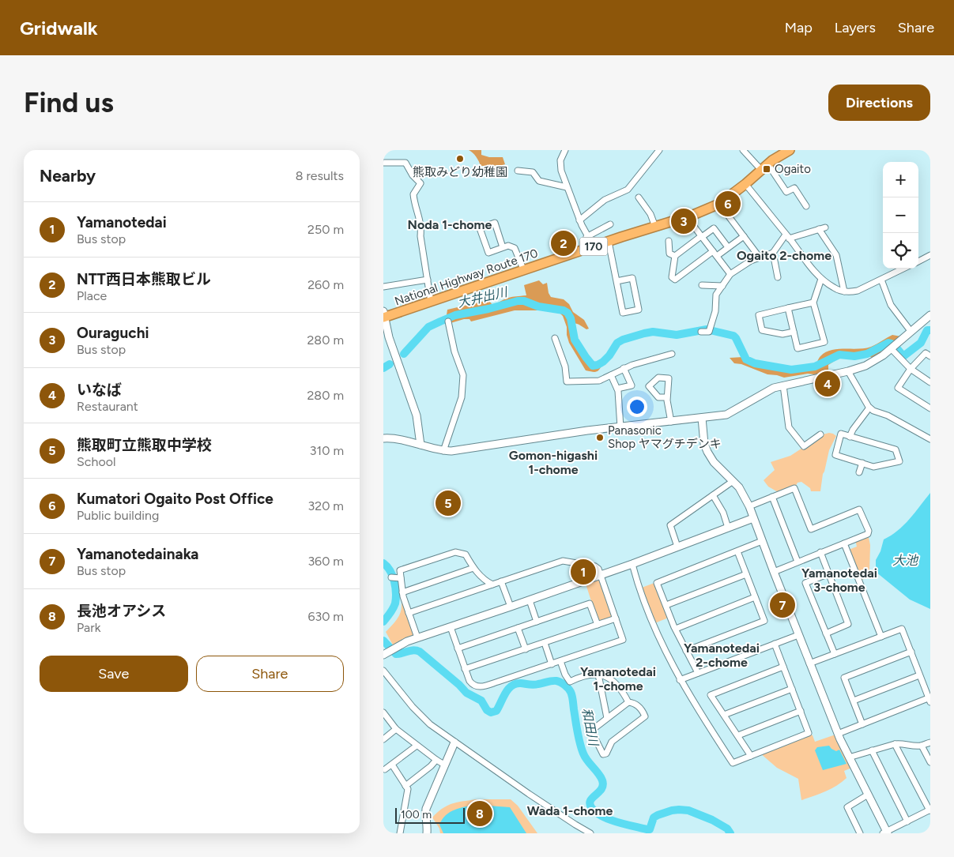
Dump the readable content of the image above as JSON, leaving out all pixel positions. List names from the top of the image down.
{
  "streets": {
    "highway": ["170", "National Highway Route 170"]
  },
  "districts": [
    "Noda 1-chome",
    "Ogaito 2-chome",
    "Gomon-higashi 1-chome",
    "Yamanotedai 3-chome",
    "Yamanotedai 2-chome",
    "Yamanotedai 1-chome",
    "Wada 1-chome"
  ],
  "water": ["大井出川", "大池", "和田川"],
  "places": {
    "other": ["熊取みどり幼稚園", "Panasonic Shop ヤマグチデンキ"],
    "transit": ["Ogaito"]
  },
  "scale_bar": "100 m",
  "page": {
    "header": "Gridwalk",
    "nav": ["Map", "Layers", "Share"],
    "buttons": [
      "Directions",
      ["Save", "Share"]
    ],
    "title": "Find us",
    "heading": ["Nearby", "8 results"],
    "map_buttons": ["+", "−"],
    "pins": [
      "6",
      "3",
      "2",
      "4",
      "5",
      "1",
      "7",
      "8"
    ],
    "list": [
      {
        "mark": "1",
        "name": "Yamanotedai",
        "note": "Bus stop",
        "value": "250 m"
      },
      {
        "mark": "2",
        "name": "NTT西日本熊取ビル",
        "note": "Place",
        "value": "260 m"
      },
      {
        "mark": "3",
        "name": "Ouraguchi",
        "note": "Bus stop",
        "value": "280 m"
      },
      {
        "mark": "4",
        "name": "いなば",
        "note": "Restaurant",
        "value": "280 m"
      },
      {
        "mark": "5",
        "name": "熊取町立熊取中学校",
        "note": "School",
        "value": "310 m"
      },
      {
        "mark": "6",
        "name": "Kumatori Ogaito Post Office",
        "note": "Public building",
        "value": "320 m"
      },
      {
        "mark": "7",
        "name": "Yamanotedainaka",
        "note": "Bus stop",
        "value": "360 m"
      },
      {
        "mark": "8",
        "name": "長池オアシス",
        "note": "Park",
        "value": "630 m"
      }
    ],
    "scale": "100 m"
  }
}
